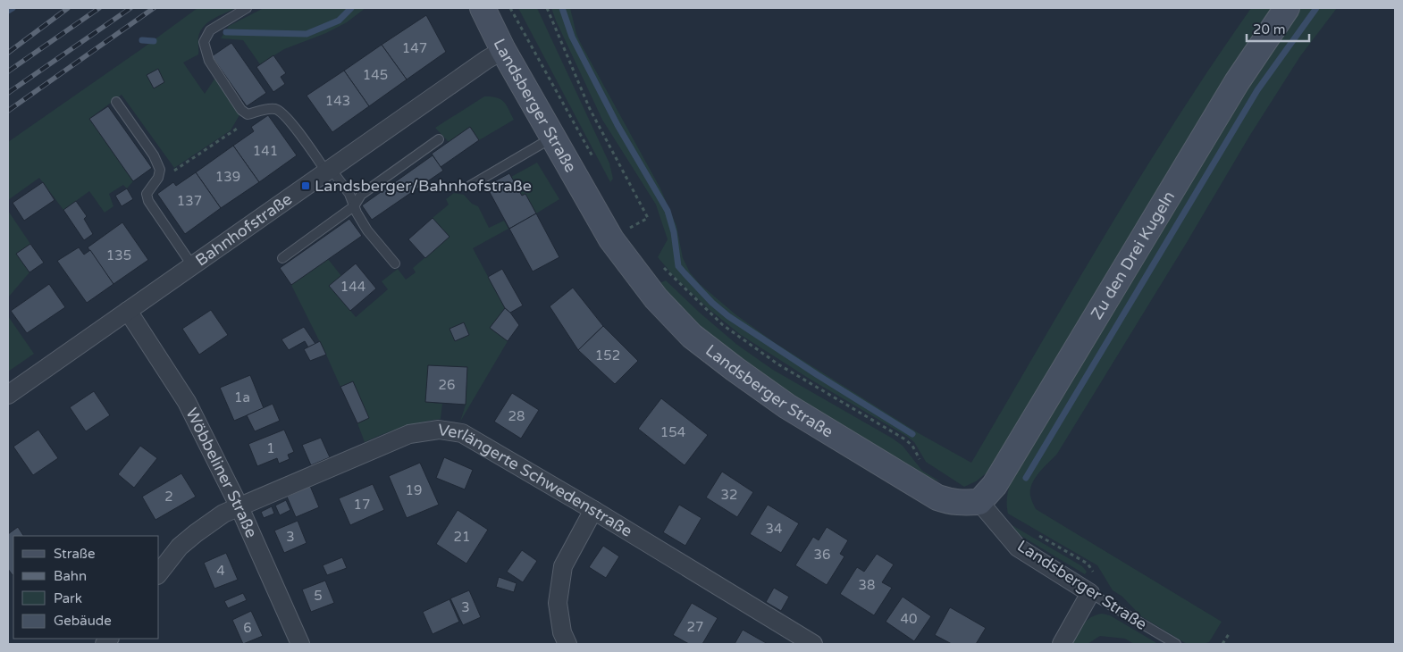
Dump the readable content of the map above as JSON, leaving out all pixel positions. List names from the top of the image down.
{
  "streets": {
    "street": [
      "Landsberger Straße",
      "Bahnhofstraße",
      "Zu den Drei Kugeln",
      "Wöbbeliner Straße",
      "Verlängerte Schwedenstraße"
    ]
  },
  "crossings": [
    ["Landsberger Straße", "Bahnhofstraße"],
    ["Landsberger Straße", "Zu den Drei Kugeln"],
    ["Bahnhofstraße", "Wöbbeliner Straße"],
    ["Wöbbeliner Straße", "Verlängerte Schwedenstraße"]
  ],
  "places": {
    "transit": ["Landsberger/Bahnhofstraße"]
  },
  "house_numbers": [
    "147",
    "145",
    "143",
    "141",
    "139",
    "137",
    "135",
    "144",
    "152",
    "26",
    "1a",
    "28",
    "154",
    "1",
    "19",
    "32",
    "2",
    "17",
    "34",
    "3",
    "21",
    "36",
    "4",
    "38",
    "5",
    "3",
    "40",
    "27",
    "6"
  ],
  "legend": [
    "Straße",
    "Bahn",
    "Park",
    "Gebäude"
  ],
  "scale_bar": "20 m"
}
